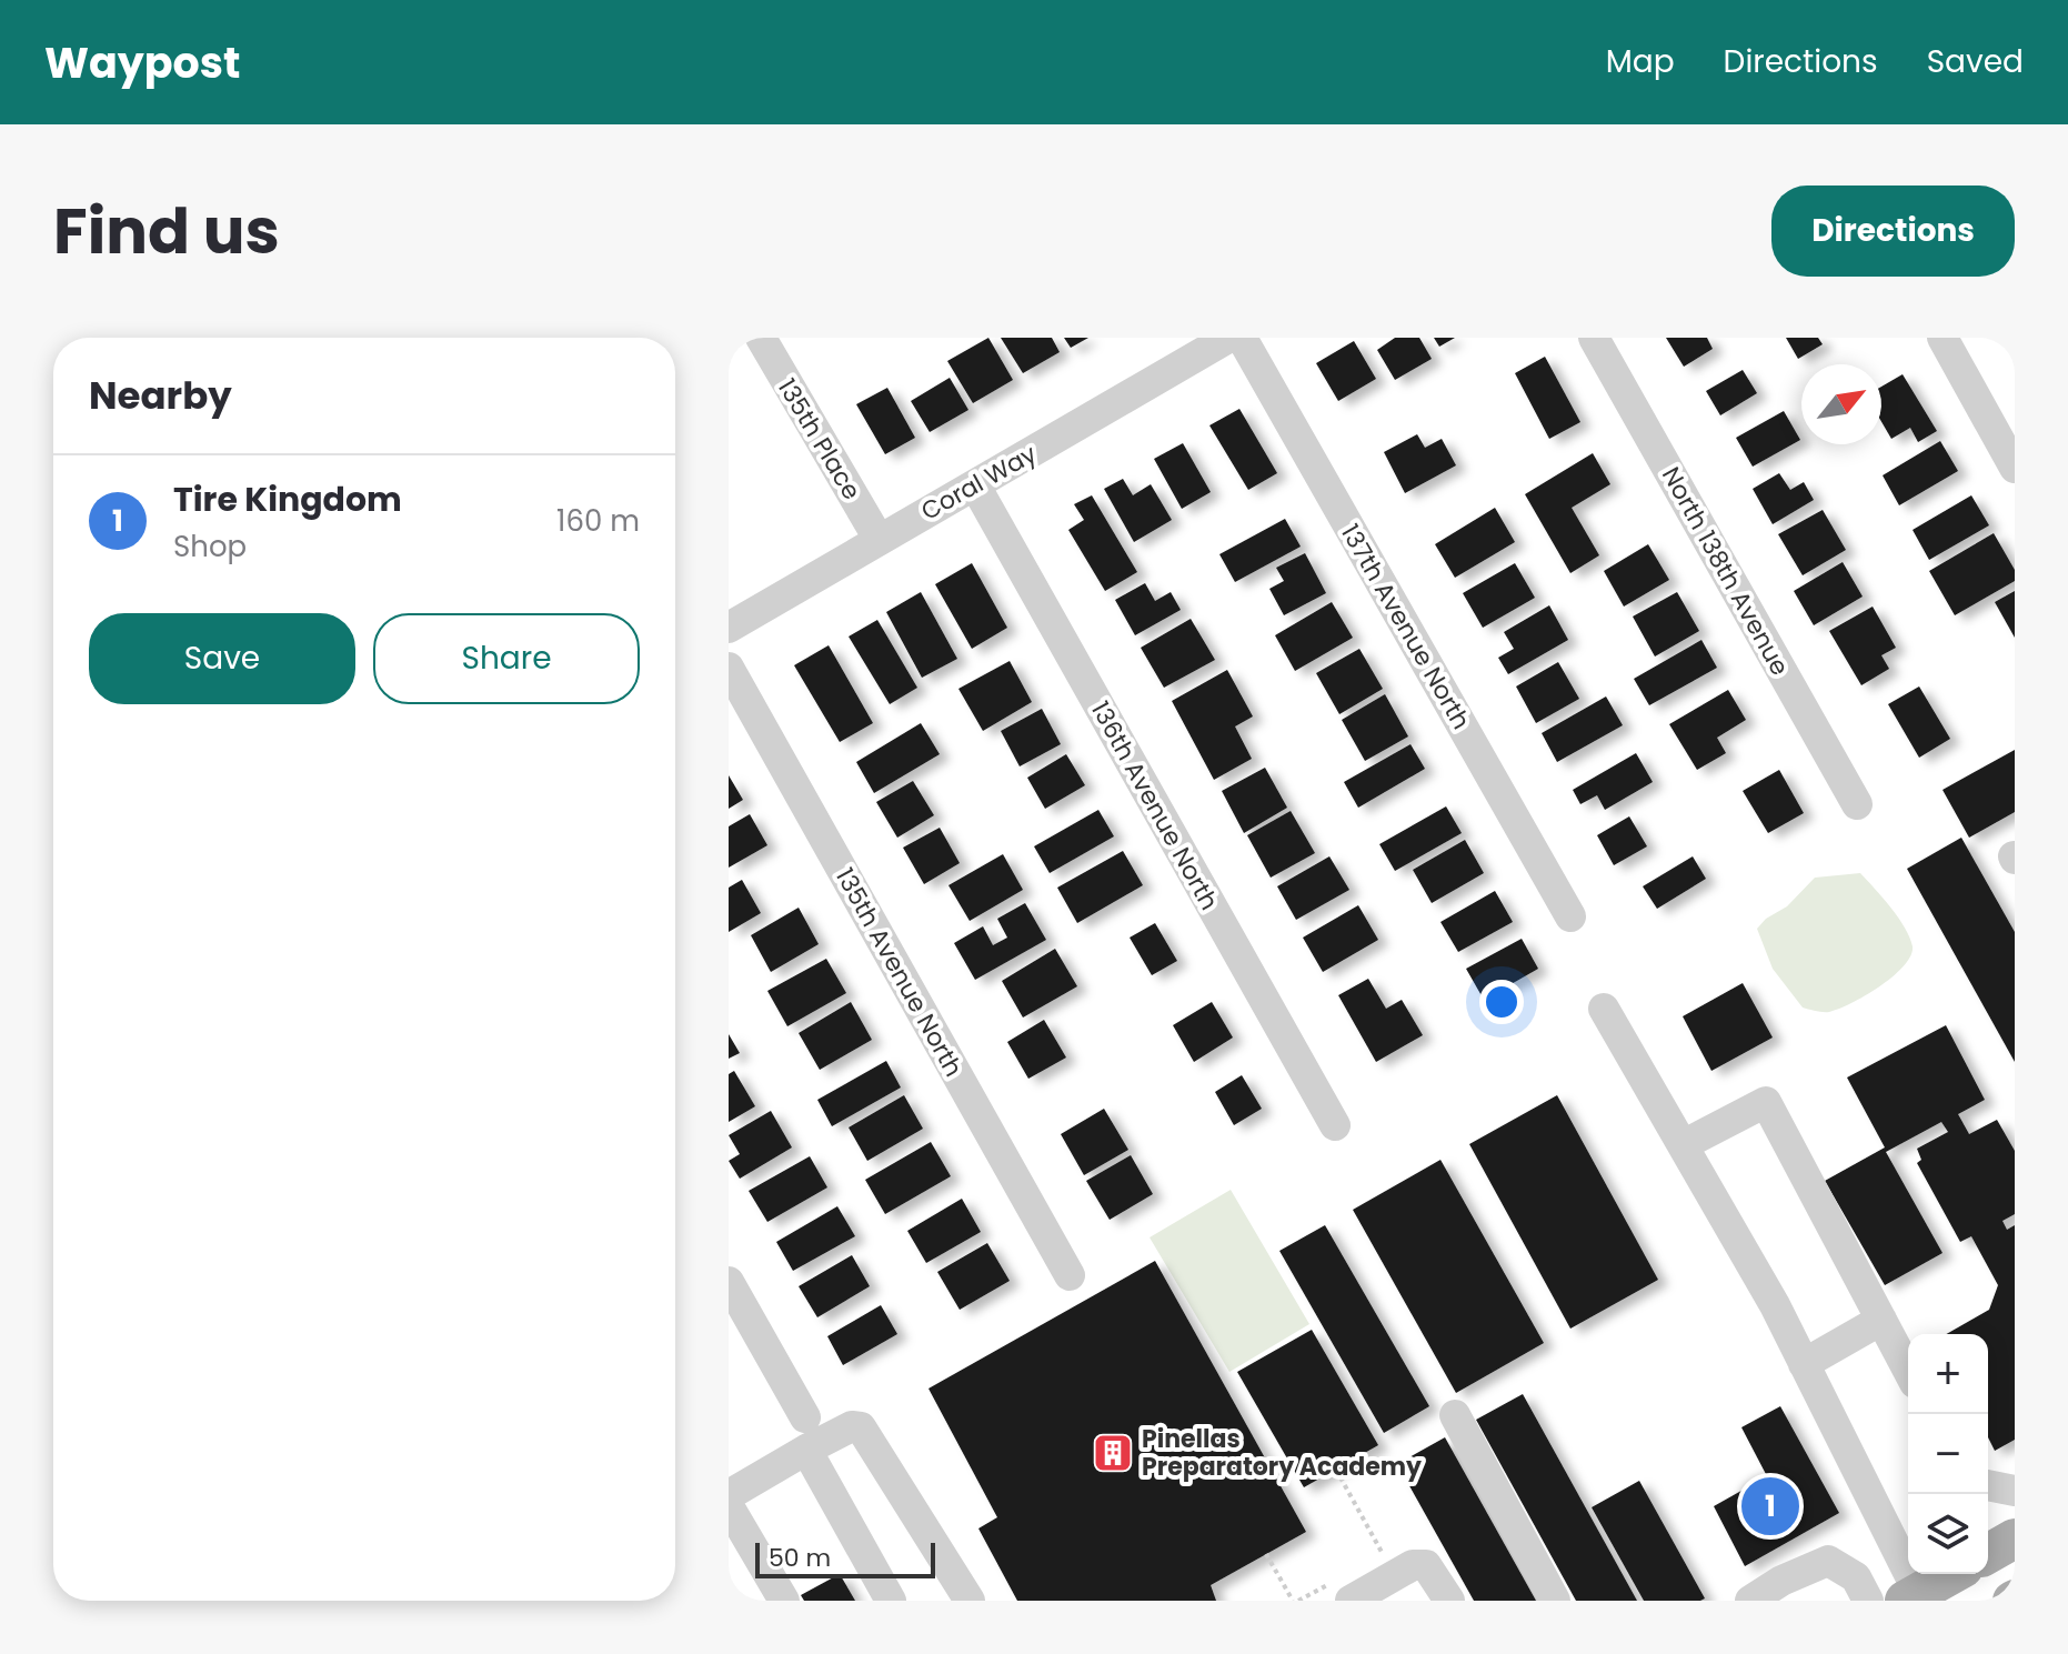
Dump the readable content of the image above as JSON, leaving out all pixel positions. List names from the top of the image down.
{
  "streets": {
    "street": [
      "135th Place",
      "Coral Way",
      "North 138th Avenue",
      "137th Avenue North",
      "136th Avenue North",
      "135th Avenue North"
    ]
  },
  "crossings": [
    ["135th Place", "Coral Way"],
    ["Coral Way", "136th Avenue North"]
  ],
  "places": {
    "building": ["Pinellas Preparatory Academy"]
  },
  "scale_bar": "50 m",
  "north": "top right",
  "page": {
    "header": "Waypost",
    "nav": ["Map", "Directions", "Saved"],
    "title": "Find us",
    "buttons": [
      "Directions",
      ["Save", "Share"]
    ],
    "heading": "Nearby",
    "list": [
      {
        "mark": "1",
        "name": "Tire Kingdom",
        "note": "Shop",
        "value": "160 m"
      }
    ],
    "map_buttons": ["+", "−"],
    "pins": "1",
    "scale": "50 m"
  }
}
